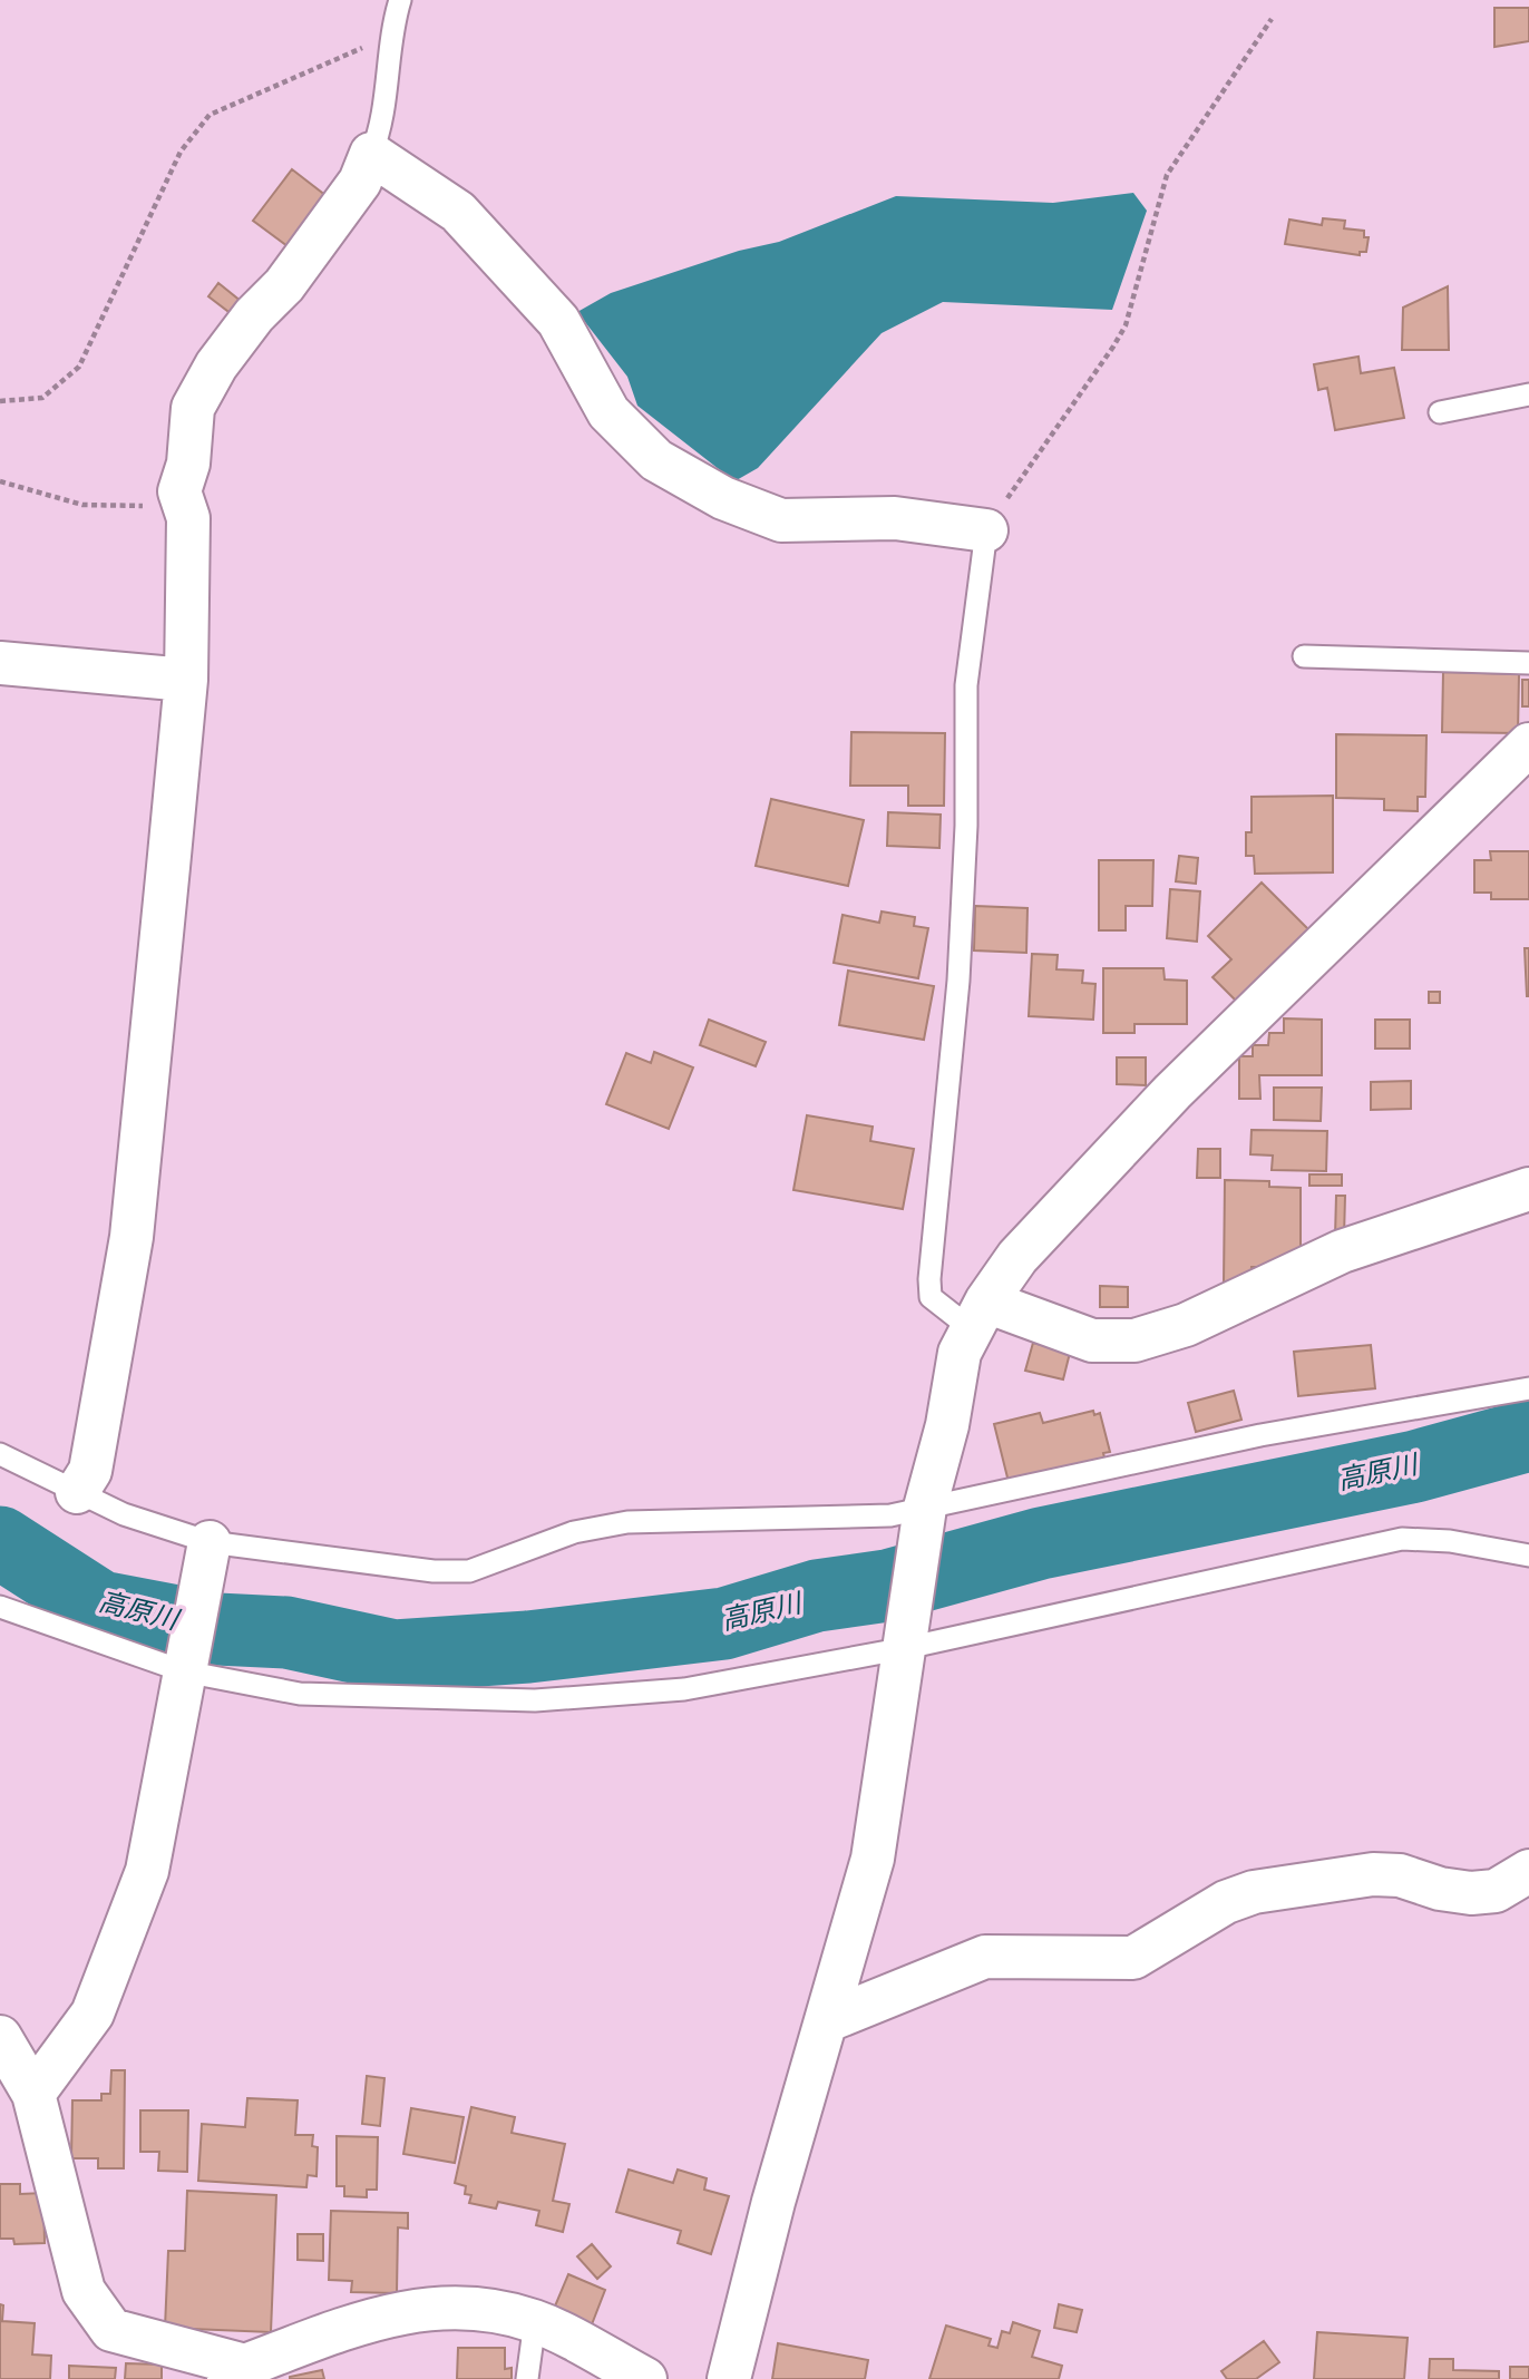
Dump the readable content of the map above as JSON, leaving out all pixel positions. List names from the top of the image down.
{
  "water": ["高原川"]
}
